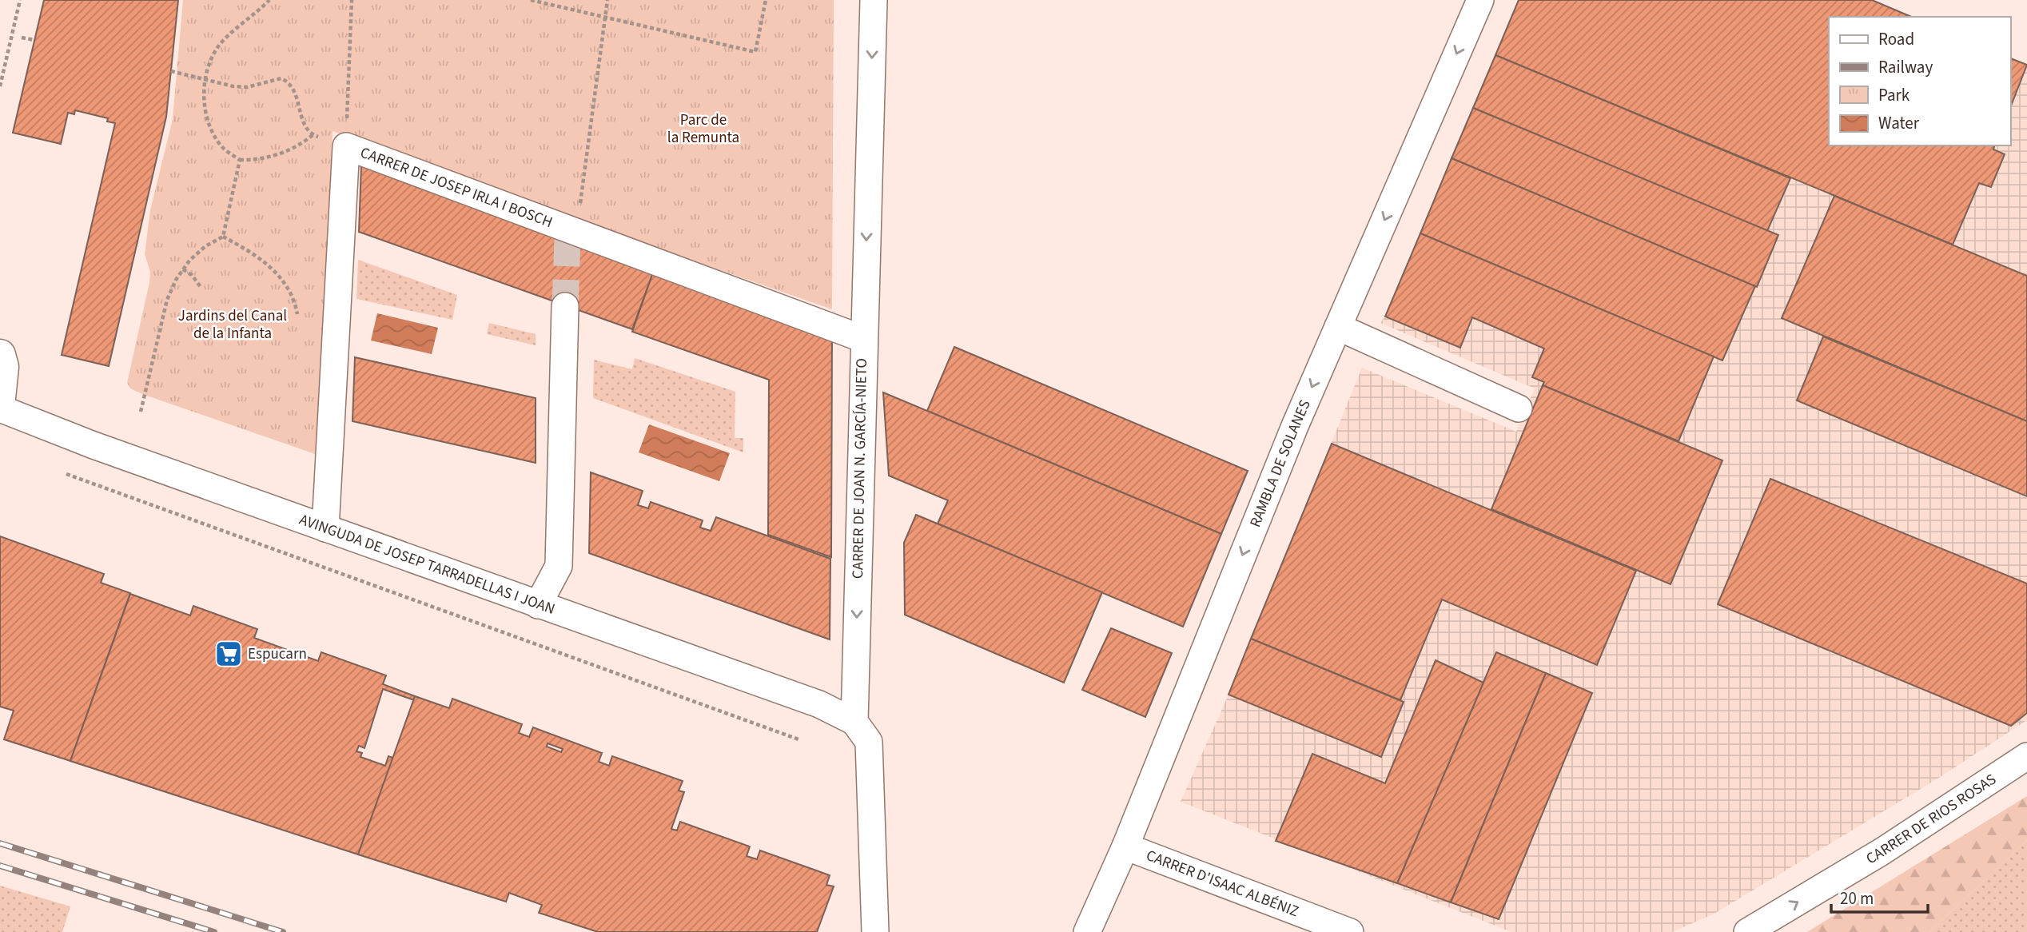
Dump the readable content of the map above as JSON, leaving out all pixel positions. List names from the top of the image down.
{
  "streets": {
    "street": [
      "CARRER DE JOSEP IRLA I BOSCH",
      "RAMBLA DE SOLANES",
      "CARRER DE JOAN N. GARCÍA-NIETO",
      "AVINGUDA DE JOSEP TARRADELLAS I JOAN",
      "CARRER DE RIOS ROSAS",
      "CARRER D'ISAAC ALBÉNIZ"
    ]
  },
  "crossings": [
    ["CARRER DE JOSEP IRLA I BOSCH", "CARRER DE JOAN N. GARCÍA-NIETO"],
    ["CARRER DE JOSEP IRLA I BOSCH", "AVINGUDA DE JOSEP TARRADELLAS I JOAN"],
    ["RAMBLA DE SOLANES", "CARRER D'ISAAC ALBÉNIZ"],
    ["CARRER DE JOAN N. GARCÍA-NIETO", "AVINGUDA DE JOSEP TARRADELLAS I JOAN"]
  ],
  "one_way": ["RAMBLA DE SOLANES", "CARRER DE JOAN N. GARCÍA-NIETO", "CARRER DE RIOS ROSAS"],
  "parks": ["Parc de la Remunta", "Jardins del Canal de la Infanta"],
  "places": {
    "supermarket": ["Espucarn"]
  },
  "legend": [
    "Road",
    "Railway",
    "Park",
    "Water"
  ],
  "scale_bar": "20 m"
}
